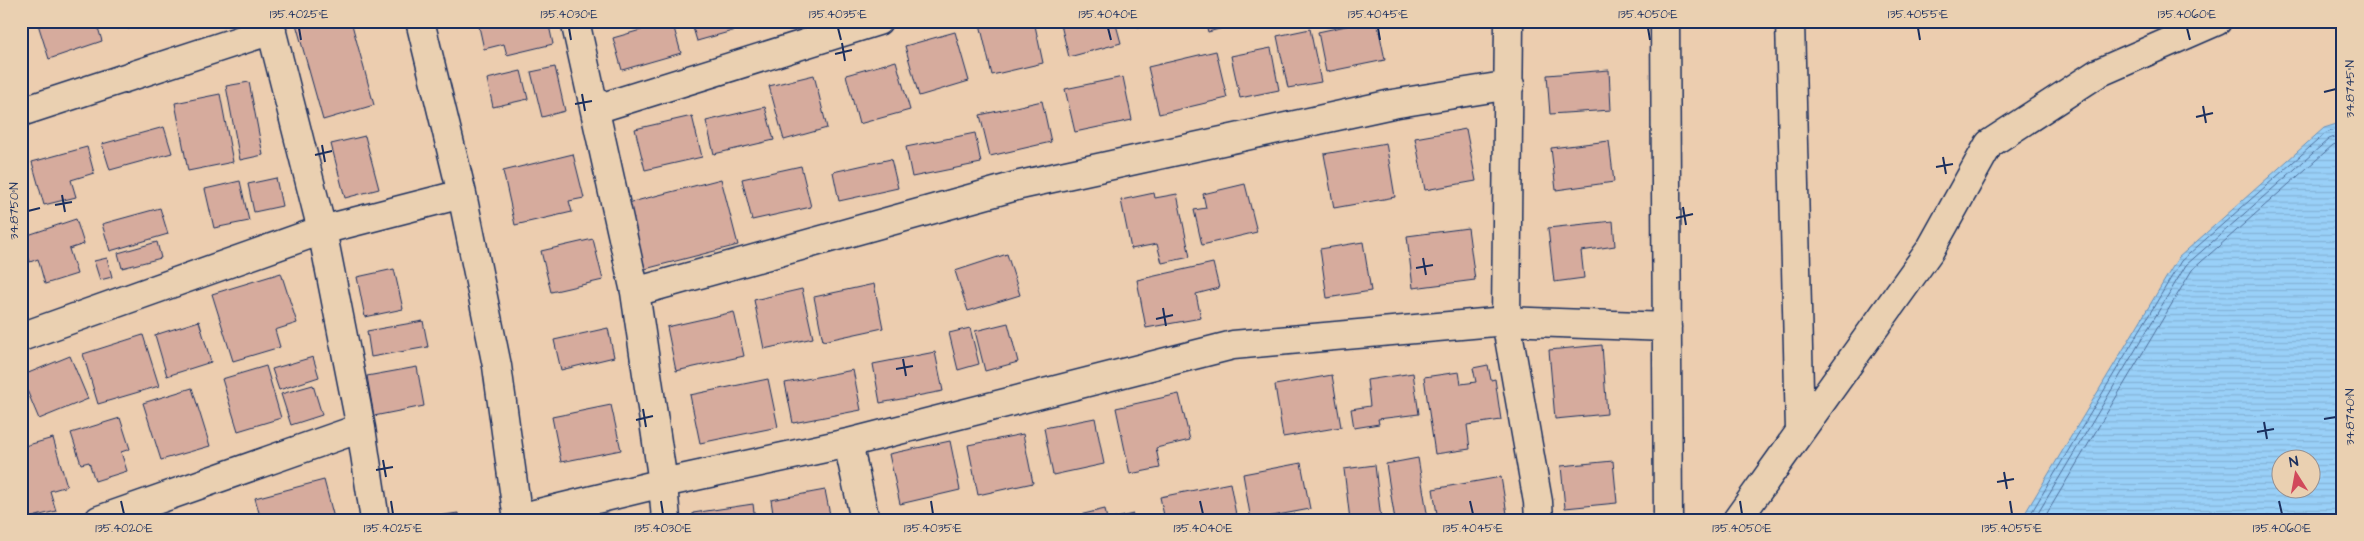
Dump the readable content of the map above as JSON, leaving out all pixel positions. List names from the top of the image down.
{
  "north": "top",
  "coordinates": [
    "135.4025°E",
    "135.4030°E",
    "135.4035°E",
    "135.4040°E",
    "135.4045°E",
    "135.4050°E",
    "135.4055°E",
    "135.4060°E",
    "34.8745°N",
    "34.8750°N",
    "34.8740°N",
    "135.4020°E"
  ]
}
